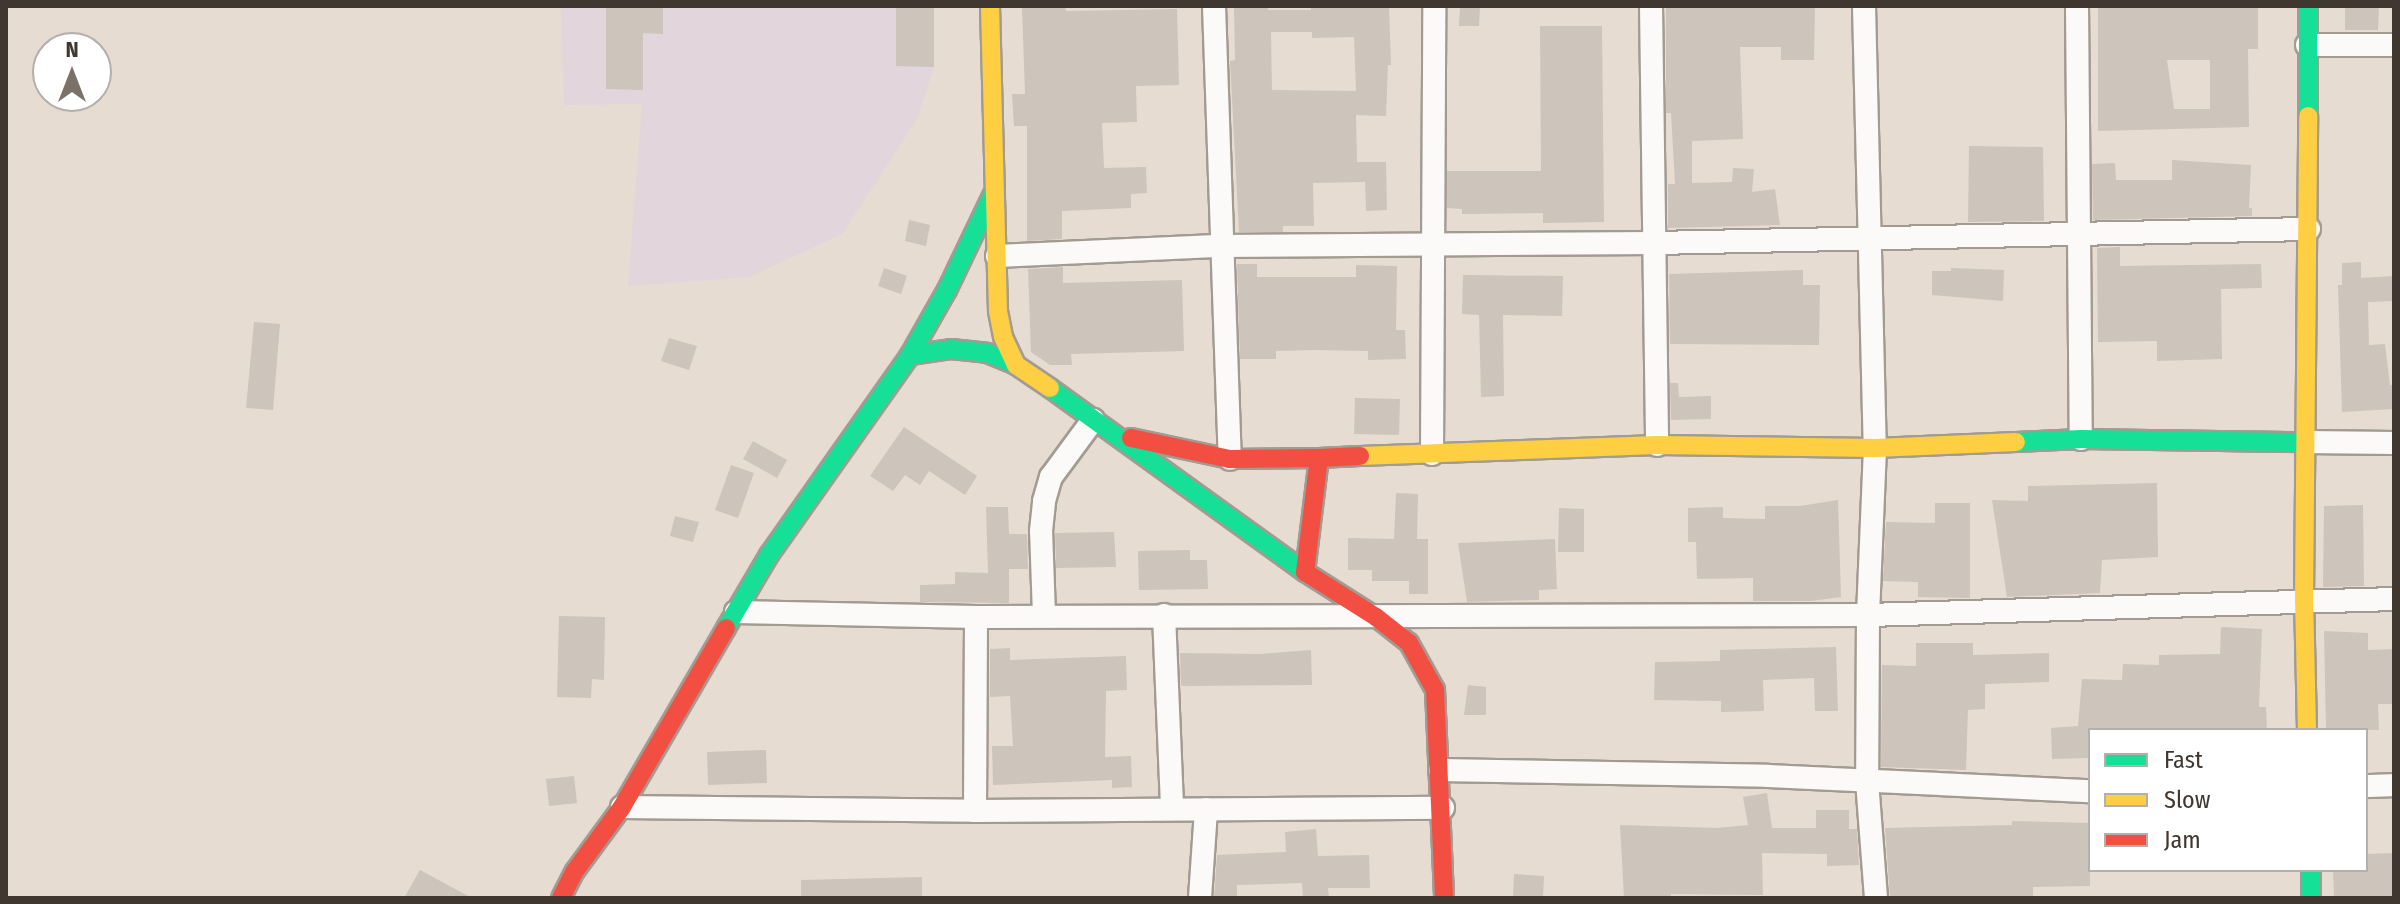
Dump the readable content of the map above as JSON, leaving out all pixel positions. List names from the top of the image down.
{
  "legend": ["Fast", "Slow", "Jam"],
  "north": "top"
}
